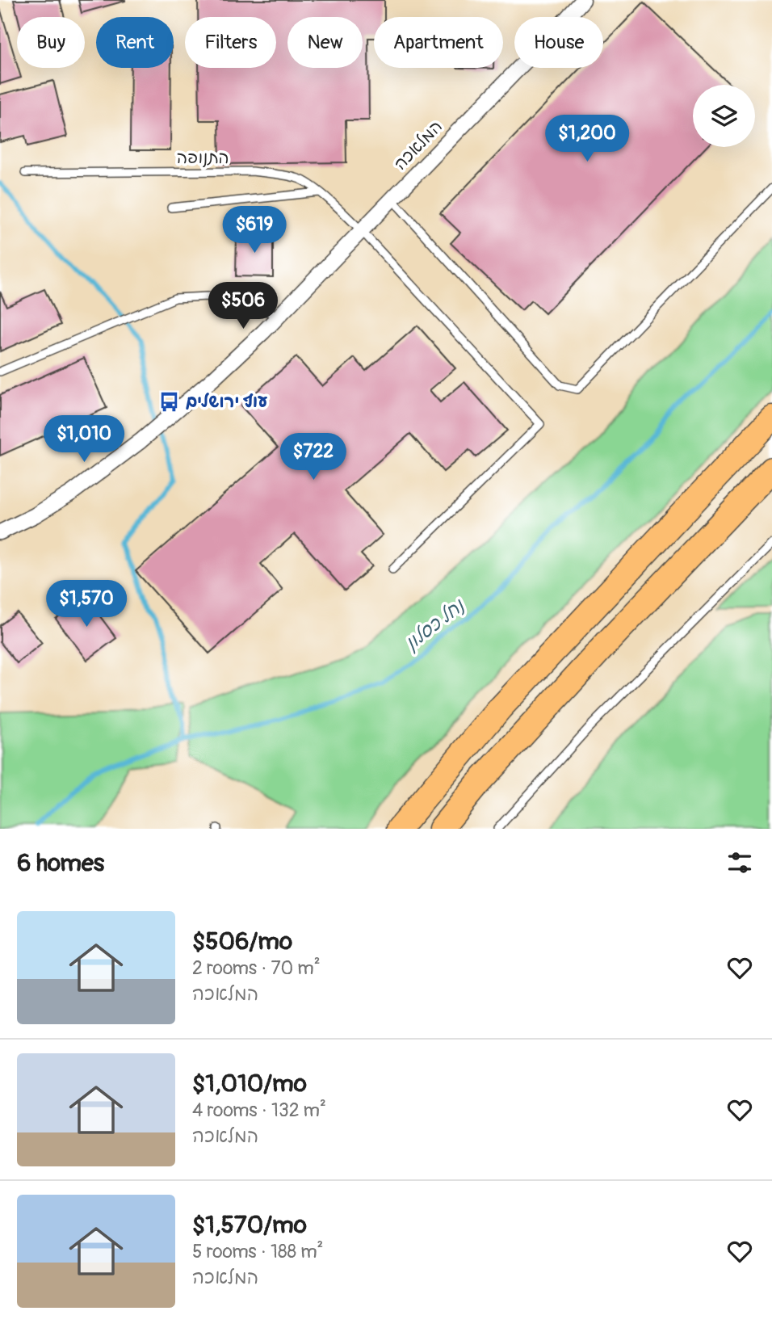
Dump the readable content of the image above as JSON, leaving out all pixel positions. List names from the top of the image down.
{
  "streets": {
    "street": ["המלאכה"],
    "lane": ["התנופה"]
  },
  "crossings": [
    ["המלאכה", "התנופה"]
  ],
  "water": ["נחל כסלון"],
  "places": {
    "bus stop": ["עוף ירושלים"]
  },
  "page": {
    "chip": [
      "Buy",
      "Rent",
      "Filters",
      "New",
      "Apartment",
      "House"
    ],
    "price": [
      "$1,200",
      "$619",
      "$506",
      "$1,010",
      "$722",
      "$1,570"
    ],
    "heading": "6 homes",
    "list": [
      {
        "name": "$506/mo",
        "note": "2 rooms · 70 m² · המלאכה"
      },
      {
        "name": "$1,010/mo",
        "note": "4 rooms · 132 m² · המלאכה"
      },
      {
        "name": "$1,570/mo",
        "note": "5 rooms · 188 m² · המלאכה"
      }
    ]
  }
}
